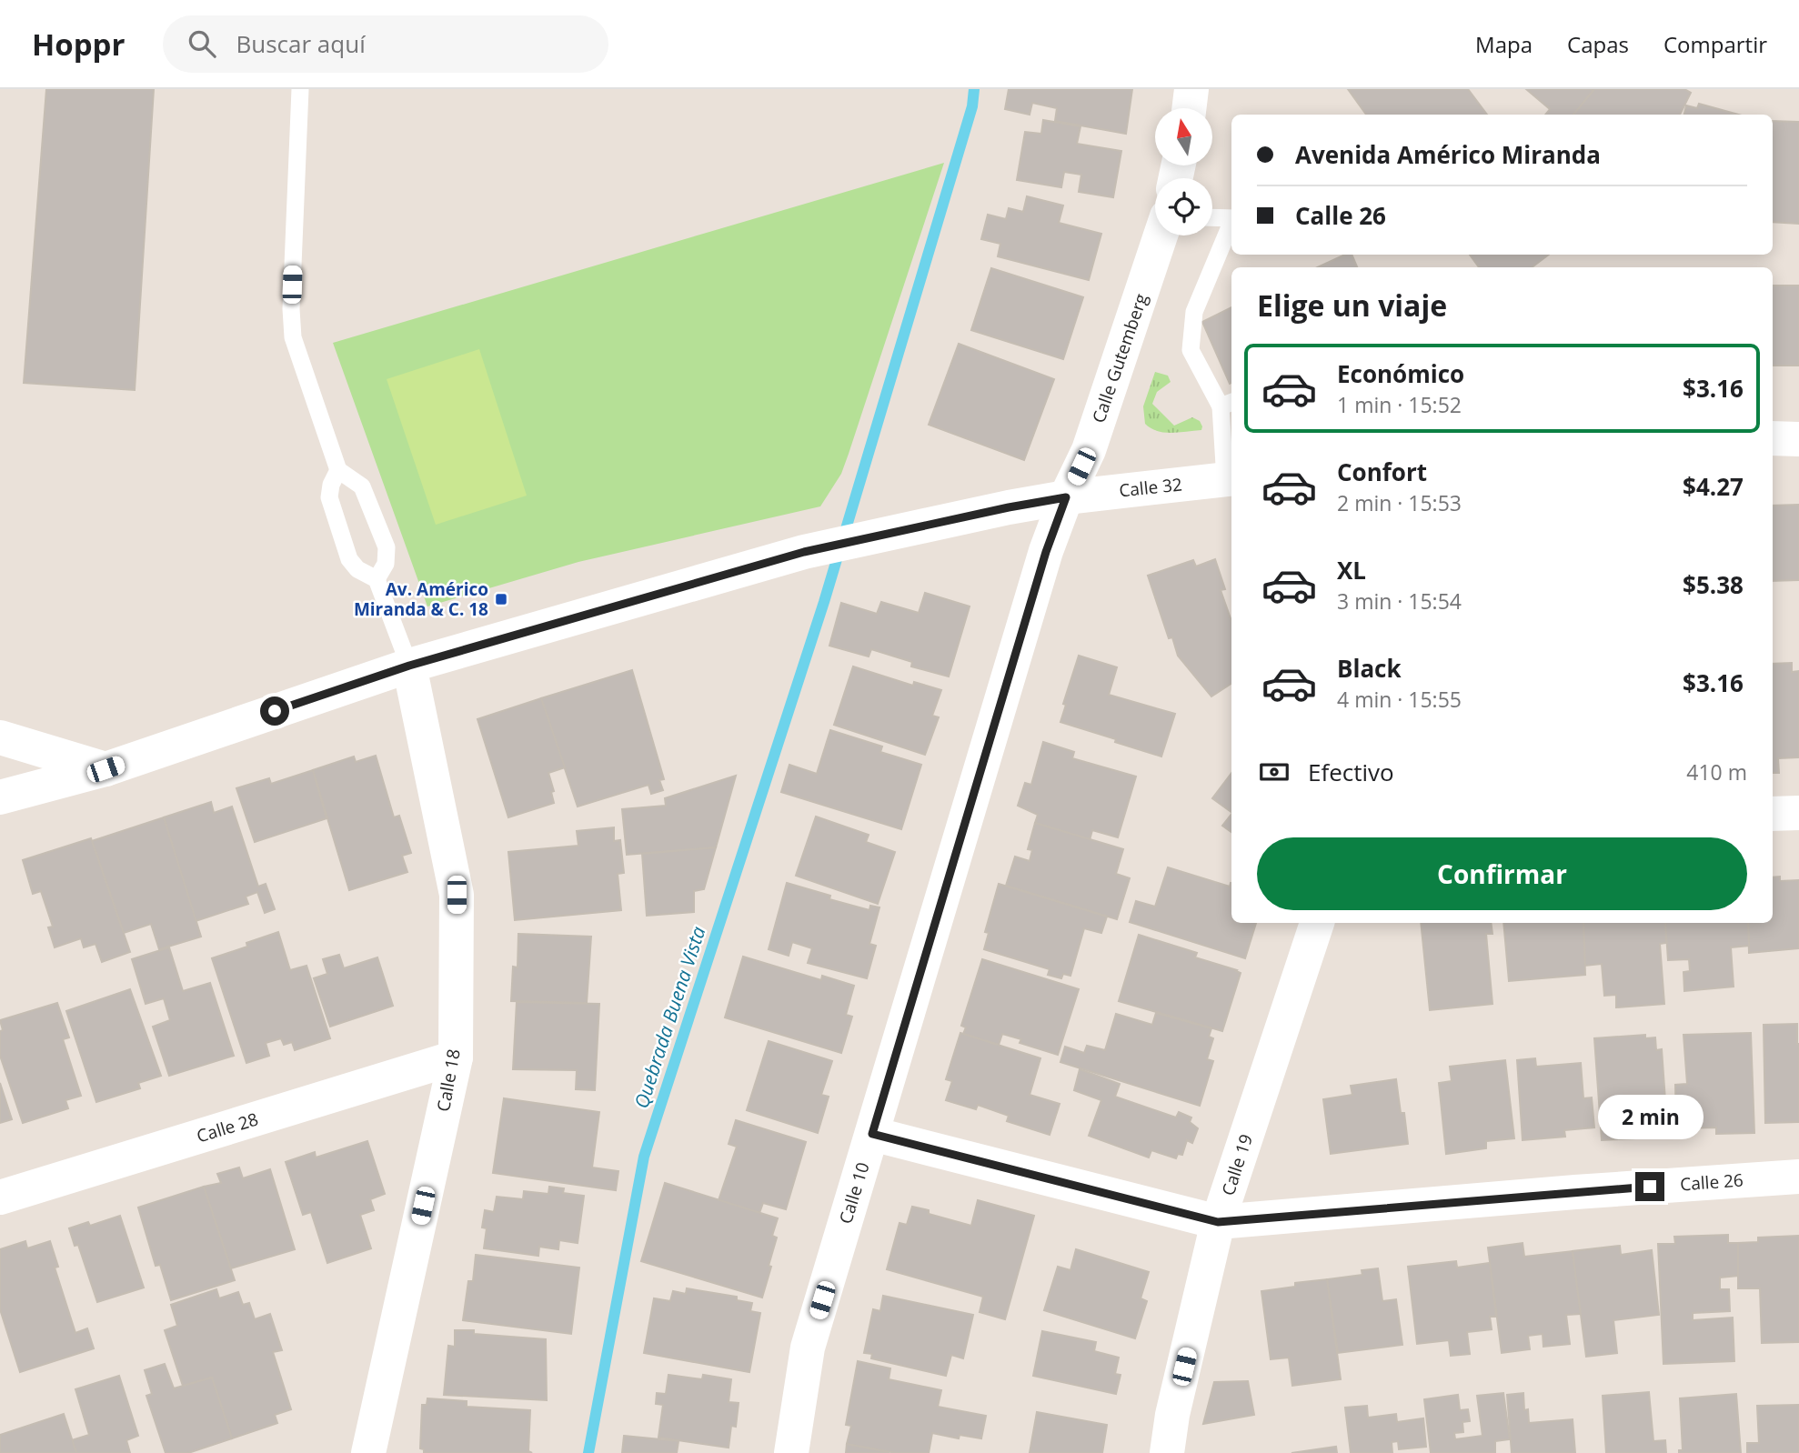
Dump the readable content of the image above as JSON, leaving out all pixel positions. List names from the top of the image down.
{
  "streets": {
    "street": [
      "Calle Gutemberg",
      "Calle 32",
      "Calle 18",
      "Calle 28",
      "Calle 19",
      "Calle 26",
      "Calle 10"
    ]
  },
  "crossings": [
    ["Calle Gutemberg", "Calle 32"],
    ["Calle Gutemberg", "Calle 10"],
    ["Calle 32", "Calle 18"],
    ["Calle 32", "Calle 10"],
    ["Calle 18", "Calle 28"],
    ["Calle 19", "Calle 26"],
    ["Calle 26", "Calle 10"]
  ],
  "water": ["Quebrada Buena Vista"],
  "places": {
    "transit": ["Av. Américo Miranda & C. 18"]
  },
  "north": "top",
  "page": {
    "header": "Hoppr",
    "search": "Buscar aquí",
    "nav": ["Mapa", "Capas", "Compartir"],
    "banner": ["Avenida Américo Miranda", "Calle 26"],
    "heading": "Elige un viaje",
    "list": [
      {
        "name": "Económico",
        "note": "1 min · 15:52",
        "value": "$3.16"
      },
      {
        "name": "Confort",
        "note": "2 min · 15:53",
        "value": "$4.27"
      },
      {
        "name": "XL",
        "note": "3 min · 15:54",
        "value": "$5.38"
      },
      {
        "name": "Black",
        "note": "4 min · 15:55",
        "value": "$3.16"
      }
    ],
    "pay": ["Efectivo", "410 m"],
    "buttons": "Confirmar",
    "bubble": "2 min"
  }
}
